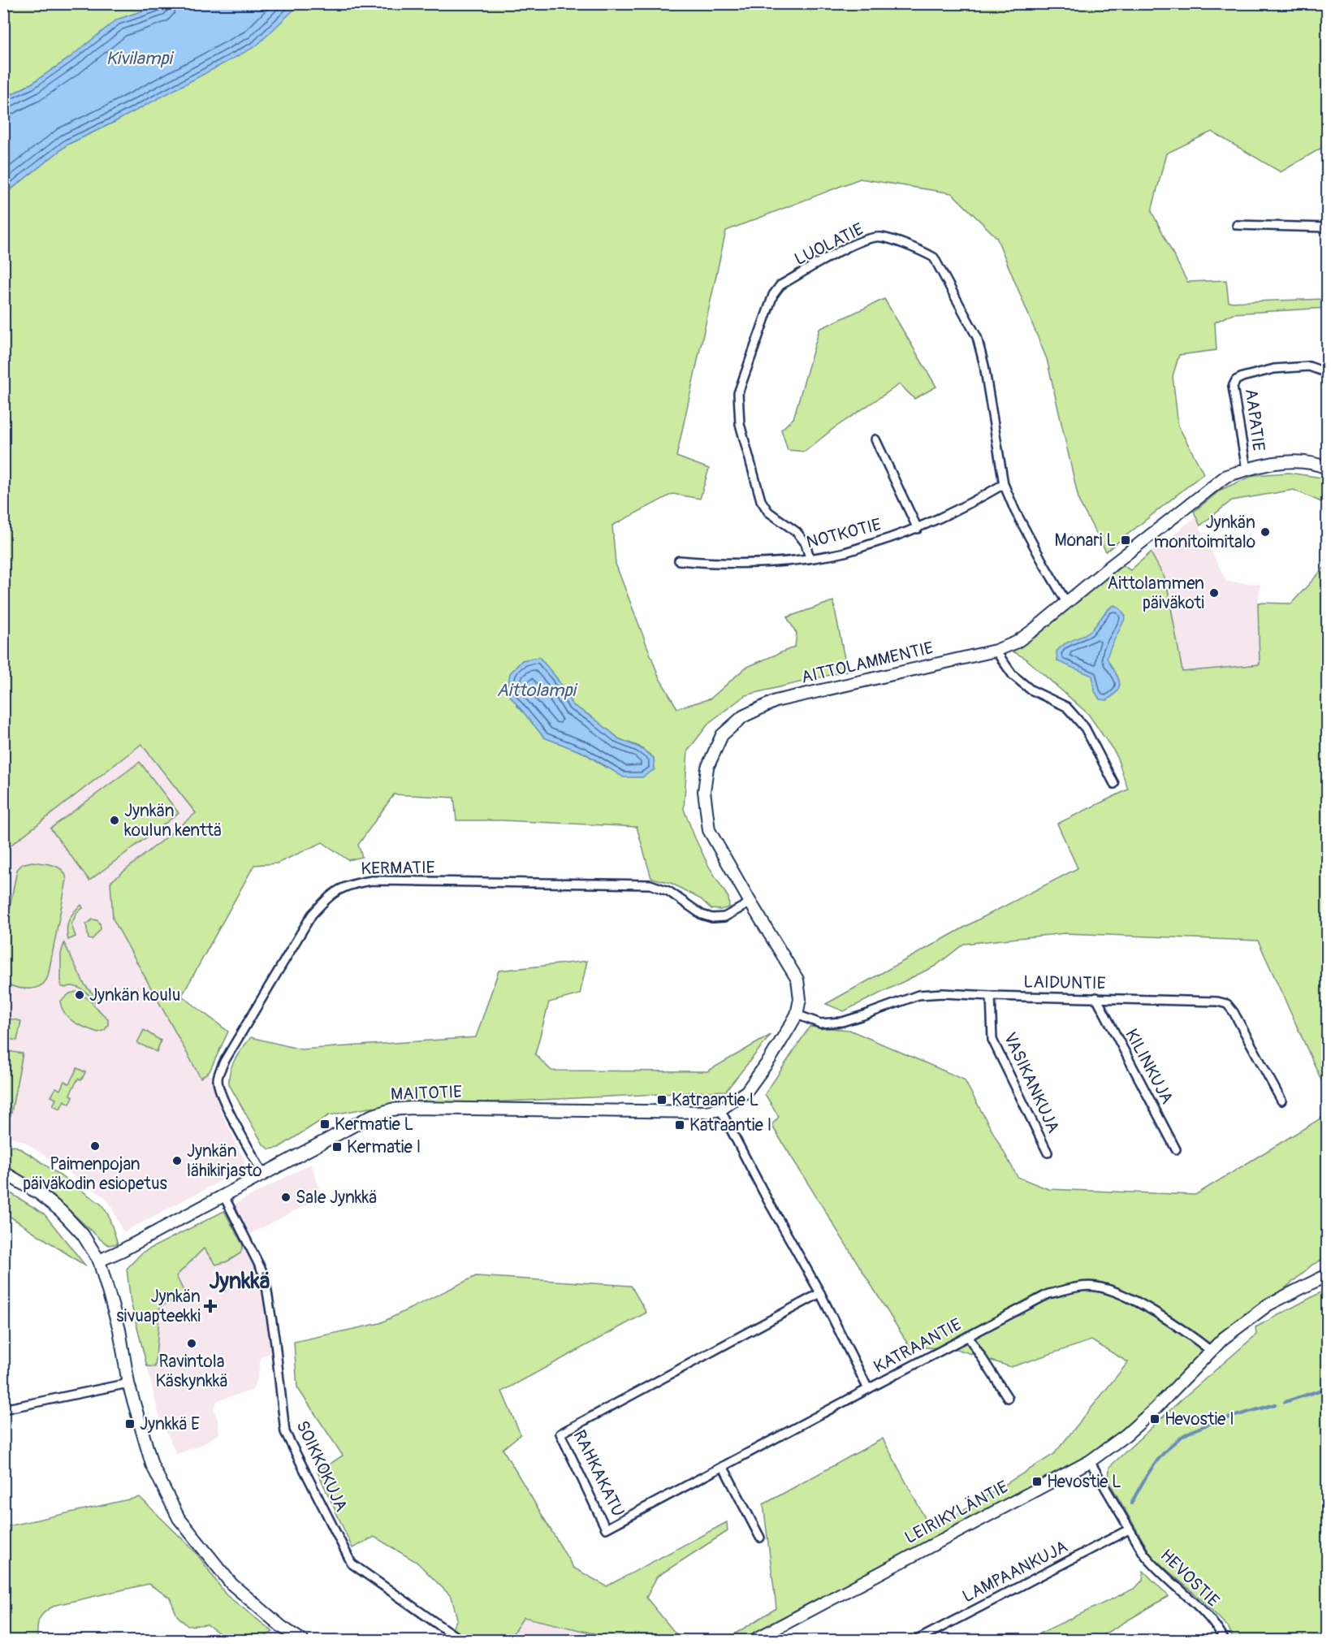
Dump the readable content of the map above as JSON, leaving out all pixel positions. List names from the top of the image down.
{
  "streets": {
    "street": [
      "LUOLATIE",
      "AAPATIE",
      "NOTKOTIE",
      "AITTOLAMMENTIE",
      "KERMATIE",
      "LAIDUNTIE",
      "KILINKUJA",
      "VASIKANKUJA",
      "MAITOTIE",
      "KATRAANTIE",
      "SOIKKOKUJA",
      "RAHKAKATU",
      "LEIRIKYLÄNTIE",
      "LAMPAANKUJA",
      "HEVOSTIE"
    ]
  },
  "crossings": [
    ["LUOLATIE", "NOTKOTIE"],
    ["LUOLATIE", "AITTOLAMMENTIE"],
    ["AAPATIE", "AITTOLAMMENTIE"],
    ["AITTOLAMMENTIE", "KERMATIE"],
    ["AITTOLAMMENTIE", "LAIDUNTIE"],
    ["AITTOLAMMENTIE", "MAITOTIE"],
    ["KERMATIE", "MAITOTIE"],
    ["LAIDUNTIE", "KILINKUJA"],
    ["LAIDUNTIE", "VASIKANKUJA"],
    ["MAITOTIE", "KATRAANTIE"],
    ["MAITOTIE", "SOIKKOKUJA"],
    ["KATRAANTIE", "RAHKAKATU"],
    ["KATRAANTIE", "LEIRIKYLÄNTIE"],
    ["LEIRIKYLÄNTIE", "HEVOSTIE"],
    ["LAMPAANKUJA", "HEVOSTIE"]
  ],
  "districts": ["Jynkkä"],
  "water": ["Kivilampi", "Aittolampi"],
  "places": {
    "other": [
      "Jynkän monitoimitalo",
      "Aittolammen päiväkoti",
      "Jynkän koulun kenttä",
      "Jynkän koulu",
      "Paimenpojan päiväkodin esiopetus",
      "Jynkän lähikirjasto",
      "Sale Jynkkä",
      "Ravintola Käskynkkä"
    ],
    "transit": [
      "Monari L",
      "Katraantie L",
      "Kermatie L",
      "Katraantie I",
      "Kermatie I",
      "Hevostie I",
      "Jynkkä E",
      "Hevostie L"
    ],
    "health": ["Jynkän sivuapteekki"]
  }
}
